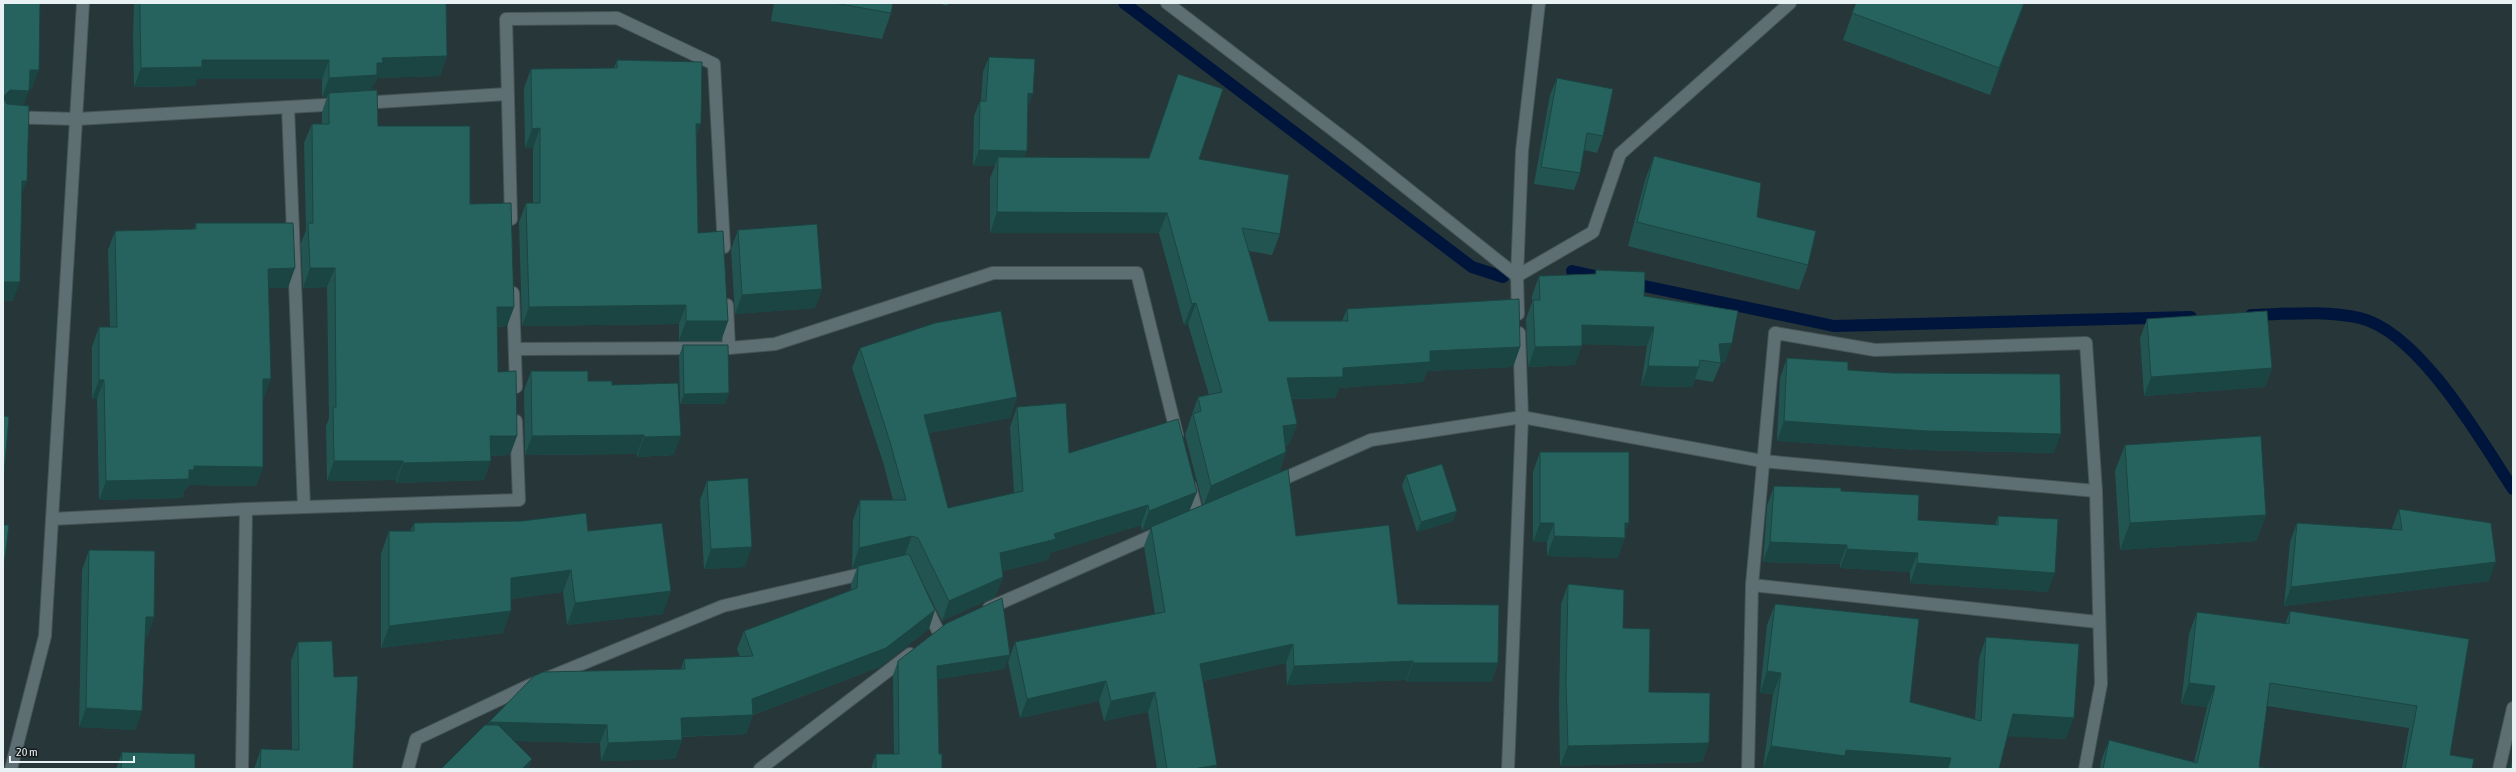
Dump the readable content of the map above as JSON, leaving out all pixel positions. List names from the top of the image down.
{
  "scale_bar": "20 m"
}
